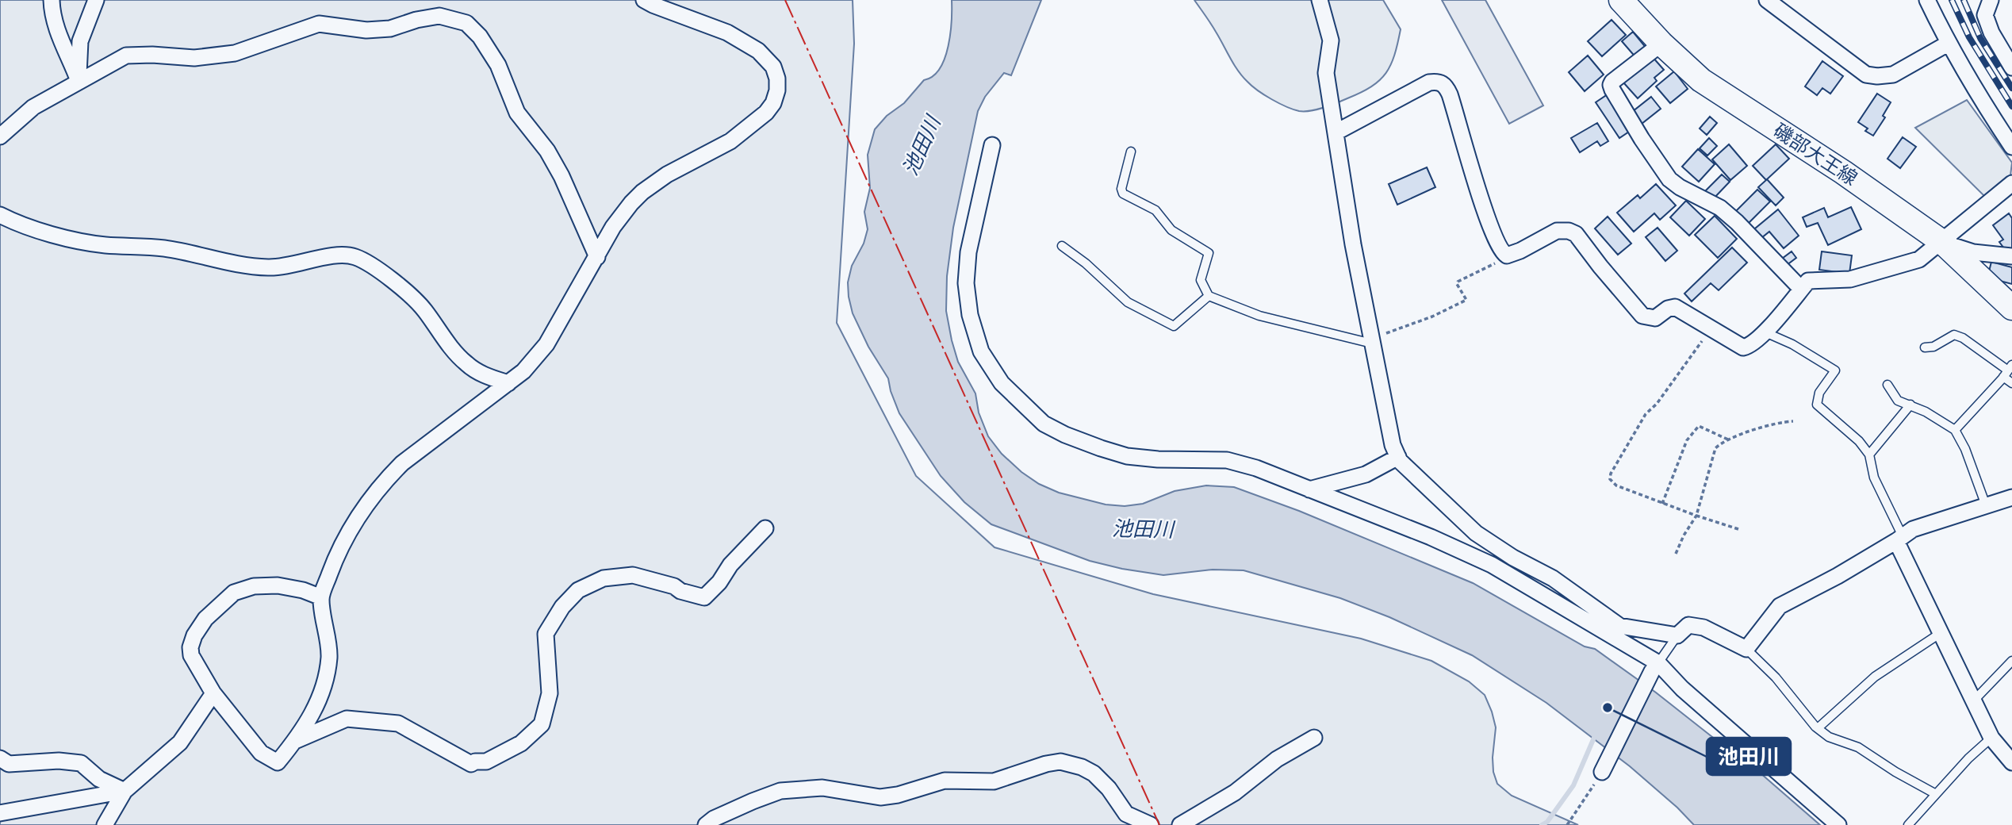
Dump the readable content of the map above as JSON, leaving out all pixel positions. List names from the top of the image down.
{
  "streets": {
    "main road": ["磯部大王線"]
  },
  "water": ["池田川"],
  "places": ["池田川"]
}
